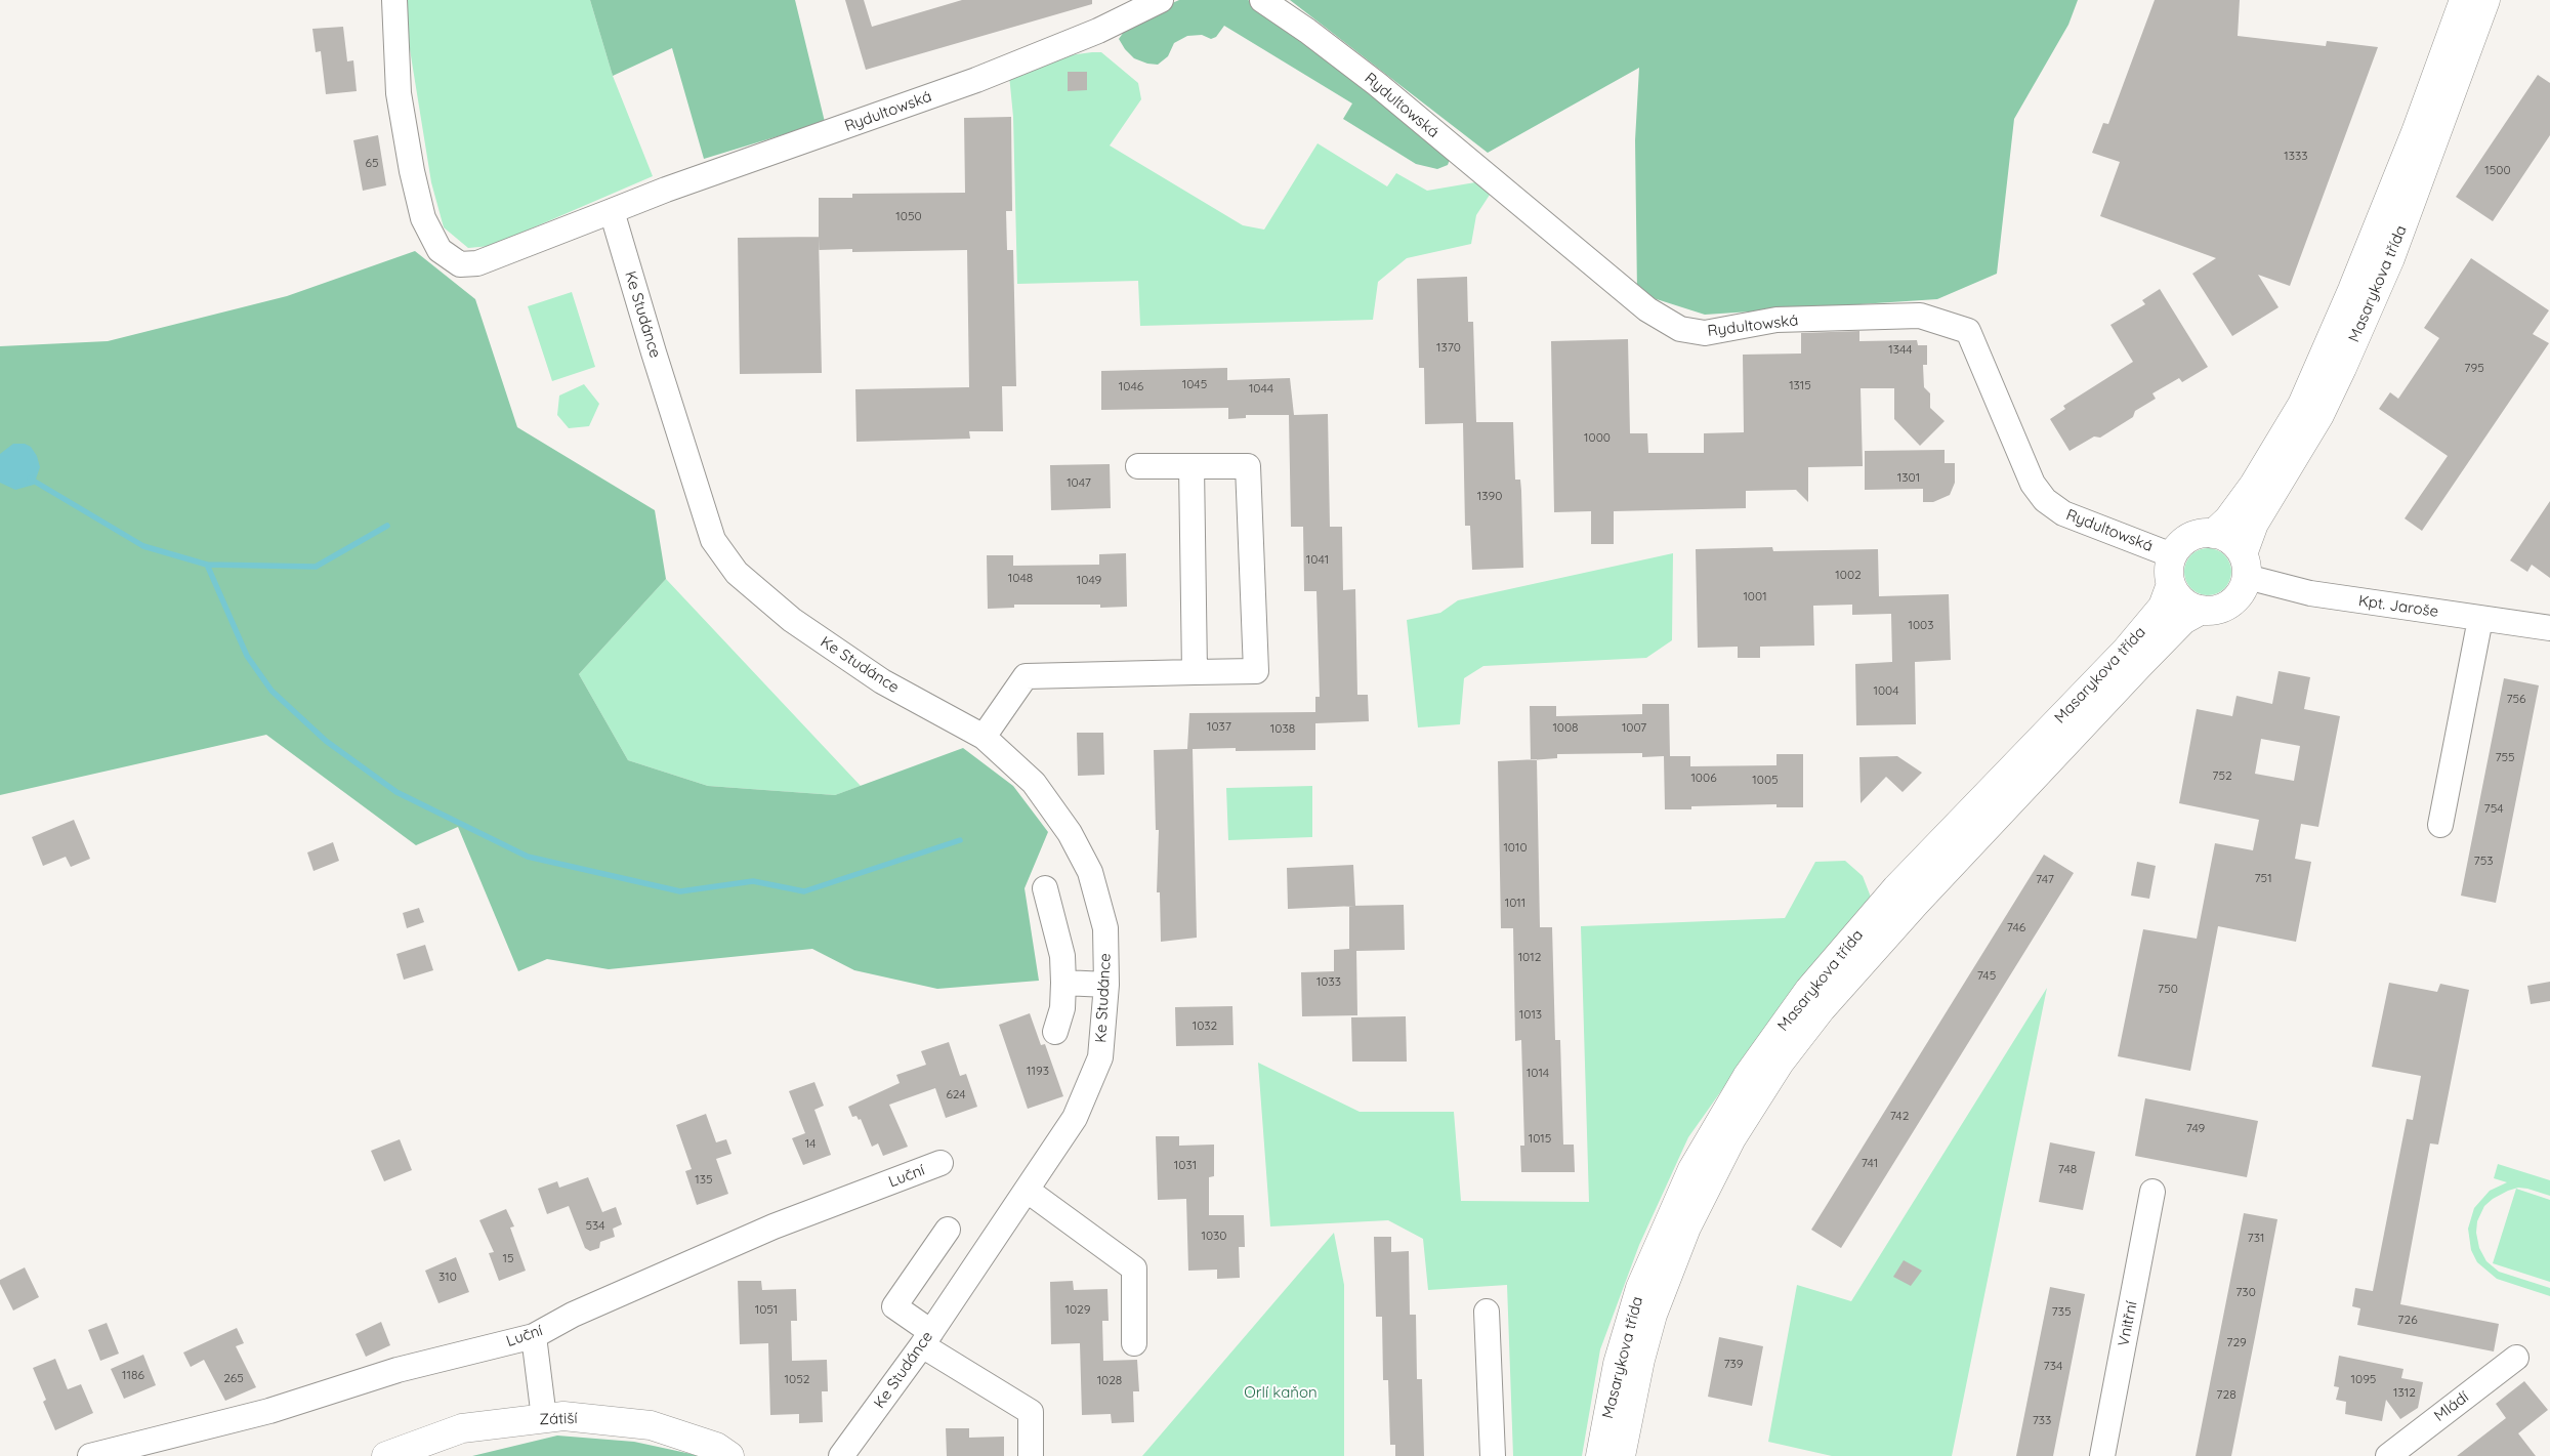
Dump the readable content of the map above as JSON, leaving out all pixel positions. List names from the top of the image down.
{
  "streets": {
    "street": [
      "Rydultowská",
      "Masarykova třída",
      "Ke Studánce",
      "Kpt. Jaroše",
      "Luční",
      "Vnitřní",
      "Mládí",
      "Zátiší"
    ]
  },
  "crossings": [
    ["Rydultowská", "Masarykova třída"],
    ["Rydultowská", "Ke Studánce"],
    ["Rydultowská", "Kpt. Jaroše"],
    ["Masarykova třída", "Kpt. Jaroše"]
  ],
  "parks": ["Orlí kaňon"],
  "house_numbers": [
    "1333",
    "65",
    "1500",
    "1050",
    "1370",
    "1344",
    "795",
    "1045",
    "1315",
    "1046",
    "1044",
    "1000",
    "1301",
    "1047",
    "1390",
    "1041",
    "1002",
    "1048",
    "1049",
    "1001",
    "1003",
    "1004",
    "756",
    "1037",
    "1008",
    "1007",
    "1038",
    "755",
    "752",
    "1006",
    "1005",
    "754",
    "1010",
    "753",
    "751",
    "747",
    "1011",
    "746",
    "1012",
    "745",
    "1033",
    "750",
    "1013",
    "1032",
    "1193",
    "1014",
    "624",
    "742",
    "749",
    "1015",
    "14",
    "741",
    "1031",
    "748",
    "135",
    "534",
    "1030",
    "731",
    "15",
    "310",
    "730",
    "1051",
    "1029",
    "735",
    "726",
    "729",
    "739",
    "734",
    "1186",
    "265",
    "1052",
    "1095",
    "1028",
    "1312",
    "728",
    "733"
  ]
}
